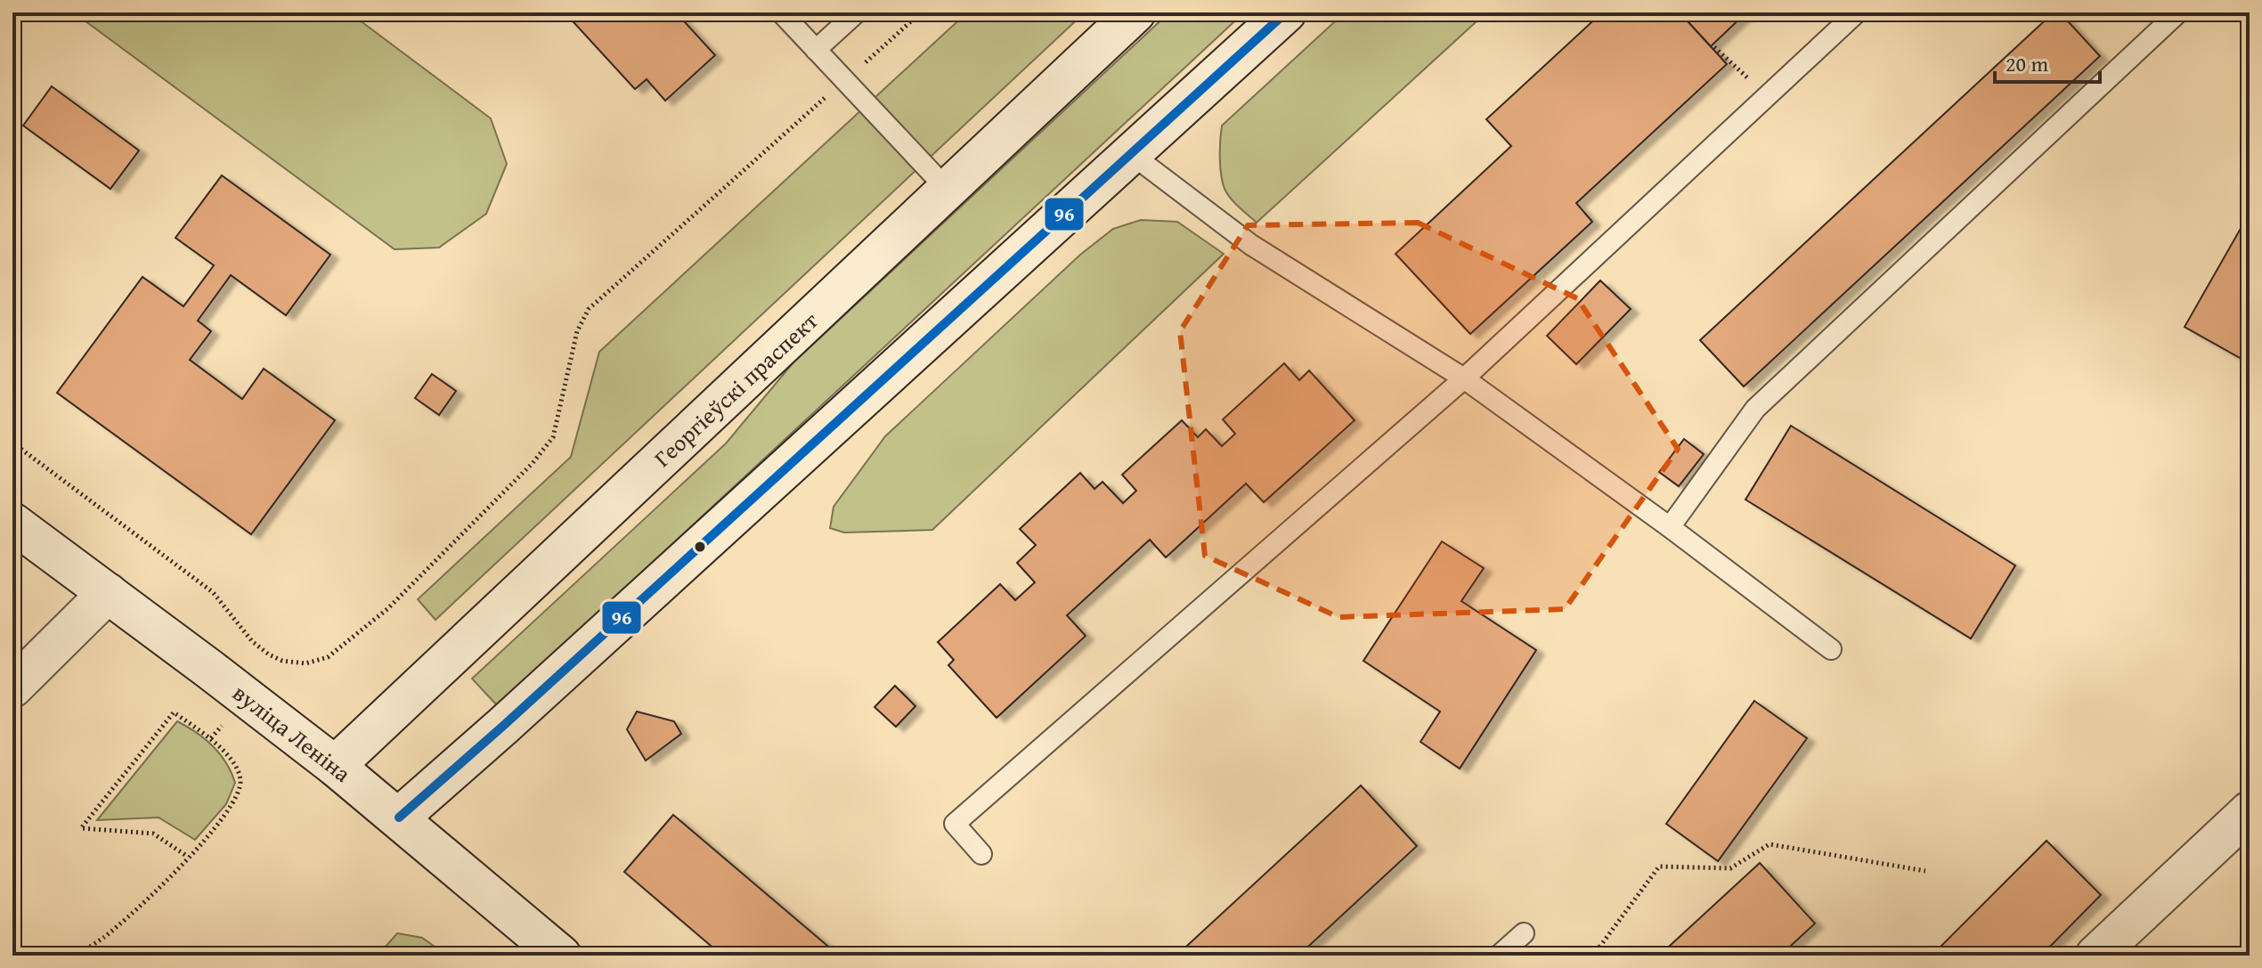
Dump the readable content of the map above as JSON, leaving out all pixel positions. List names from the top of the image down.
{
  "streets": {
    "main road": ["Георгіеўскі праспект", "вуліца Леніна"]
  },
  "crossings": [
    ["Георгіеўскі праспект", "вуліца Леніна"]
  ],
  "lines": ["transit line 96"],
  "scale_bar": "20 m"
}
